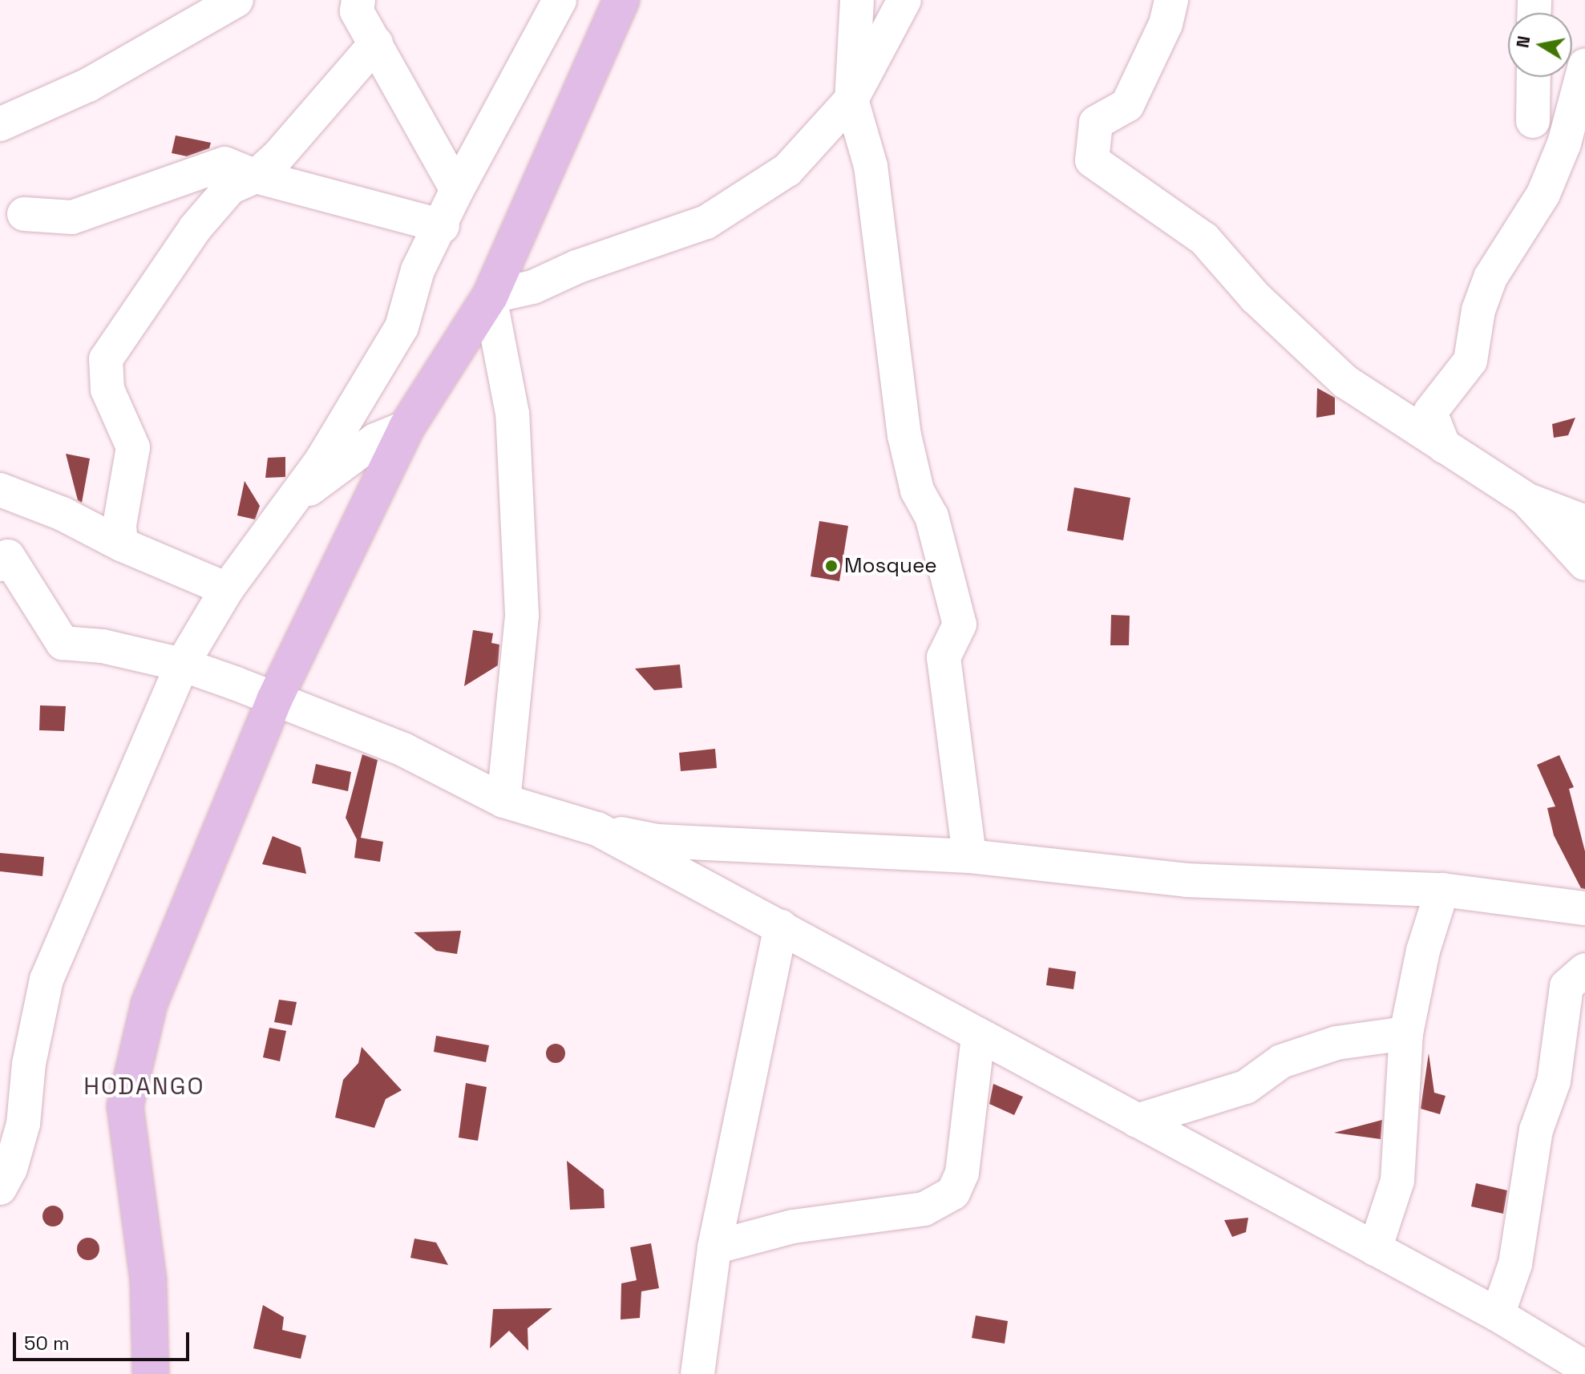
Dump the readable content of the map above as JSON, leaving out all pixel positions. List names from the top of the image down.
{
  "districts": ["HODANGO"],
  "places": ["Mosquee"],
  "scale_bar": "50 m",
  "north": "left"
}
